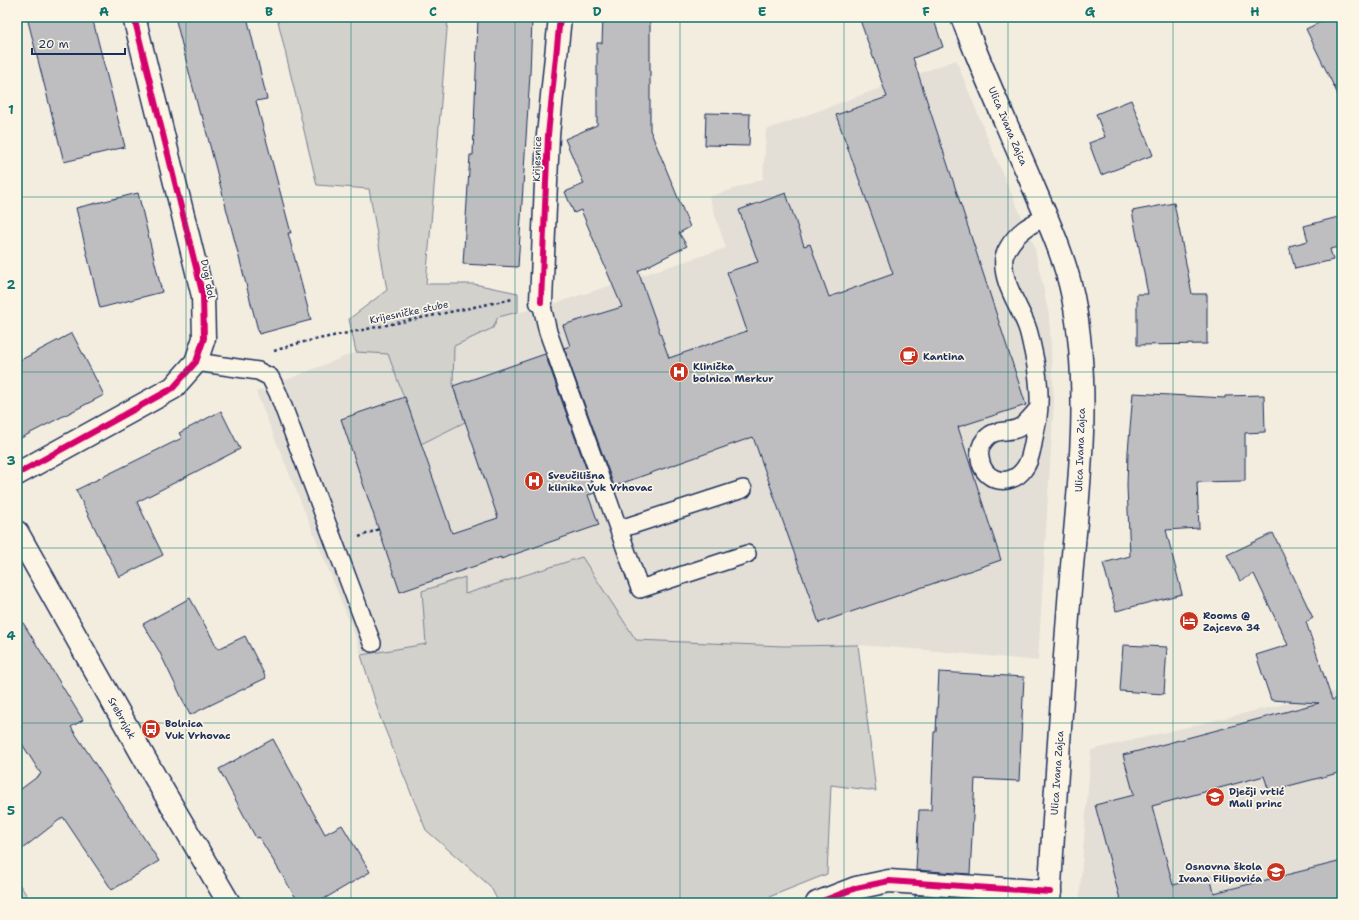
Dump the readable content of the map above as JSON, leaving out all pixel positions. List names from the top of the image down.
{
  "streets": {
    "main road": [
      "Ulica Ivana Zajca",
      "Krijesnice",
      "Dugi dol",
      "Srebrnjak"
    ],
    "path": ["Krijesničke stube"]
  },
  "places": {
    "cafe": ["Kantina"],
    "hospital": ["Klinička bolnica Merkur", "Sveučilišna klinika Vuk Vrhovac"],
    "hotel": ["Rooms @ Zajceva 34"],
    "bus stop": ["Bolnica Vuk Vrhovac"],
    "school or university": ["Dječji vrtić Mali princ", "Osnovna škola Ivana Filipovića"]
  },
  "scale_bar": "20 m",
  "grid": {
    "columns": [
      "A",
      "B",
      "C",
      "D",
      "E",
      "F",
      "G",
      "H"
    ],
    "rows": [
      "1",
      "2",
      "3",
      "4",
      "5"
    ]
  }
}
